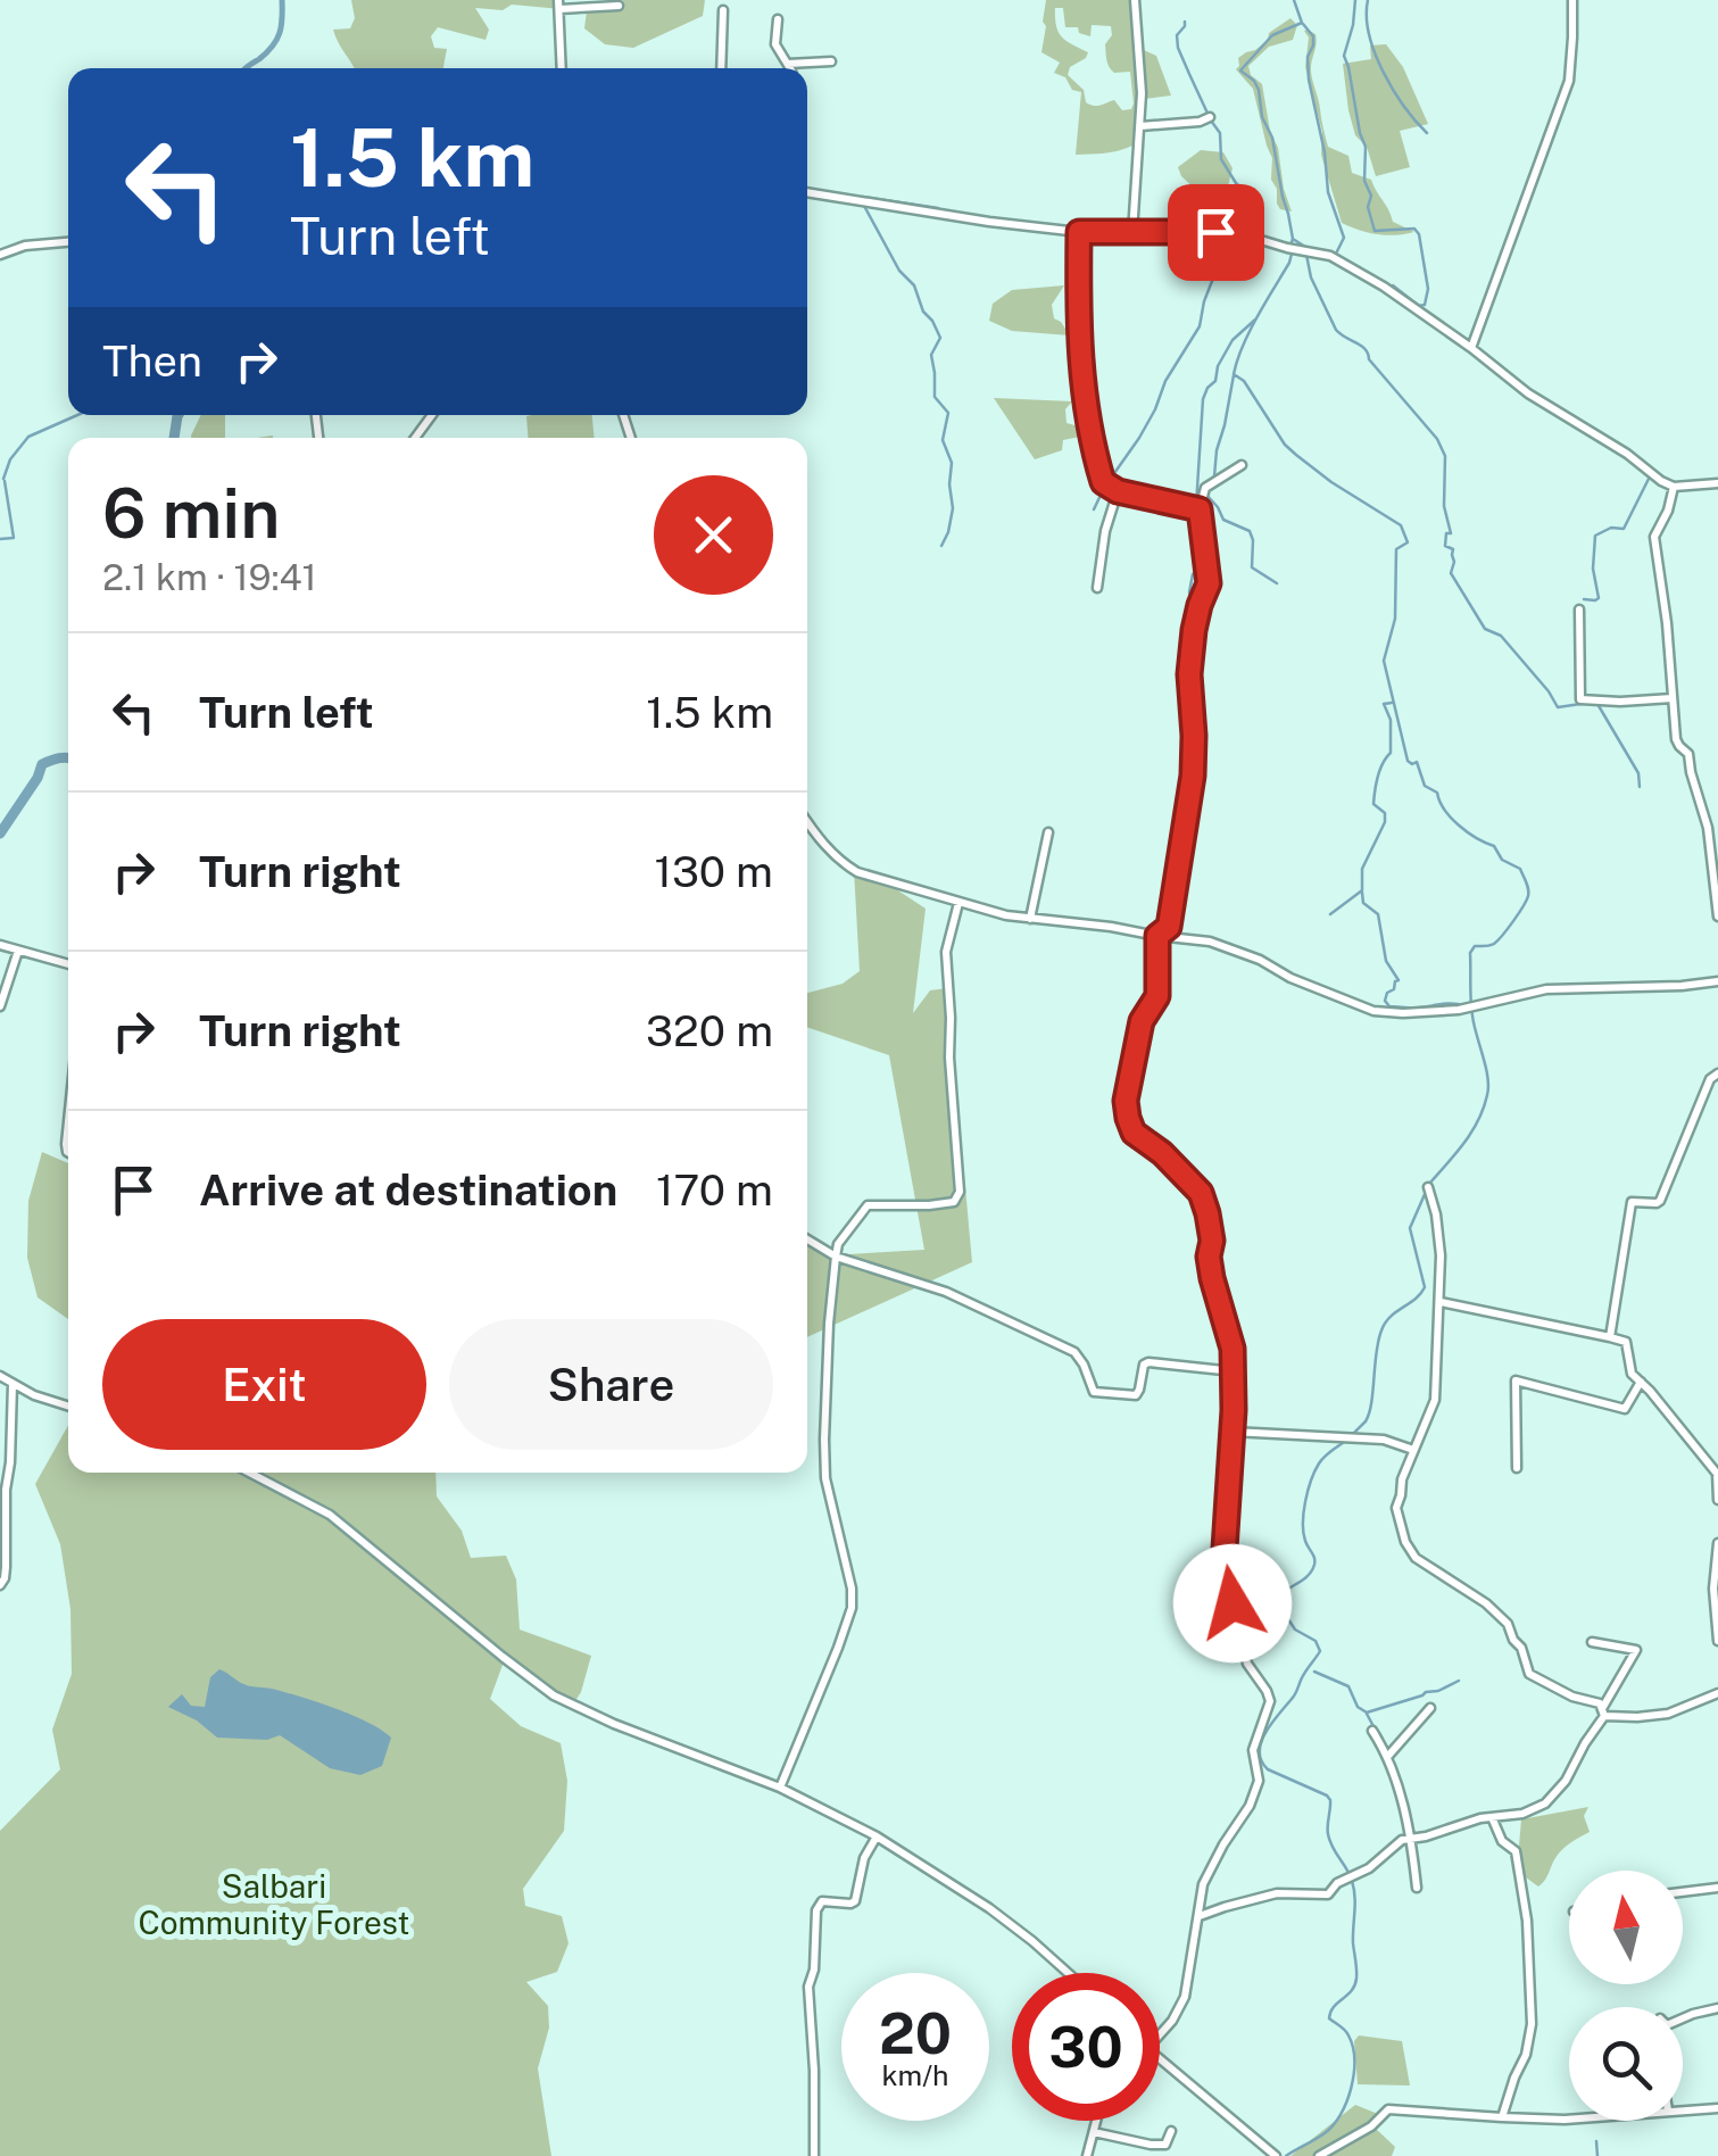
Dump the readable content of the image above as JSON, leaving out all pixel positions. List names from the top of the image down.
{
  "parks": ["Salbari Community Forest"],
  "north": "top",
  "page": {
    "turn": ["1.5 km", "Turn left"],
    "then": "Then",
    "heading": ["6 min", "2.1 km · 19:41"],
    "list": [
      {
        "name": "Turn left",
        "value": "1.5 km"
      },
      {
        "name": "Turn right",
        "value": "130 m"
      },
      {
        "name": "Turn right",
        "value": "320 m"
      },
      {
        "name": "Arrive at destination",
        "value": "170 m"
      }
    ],
    "buttons": ["Exit", "Share"],
    "speed": "20 km/h",
    "limit": "30"
  }
}
